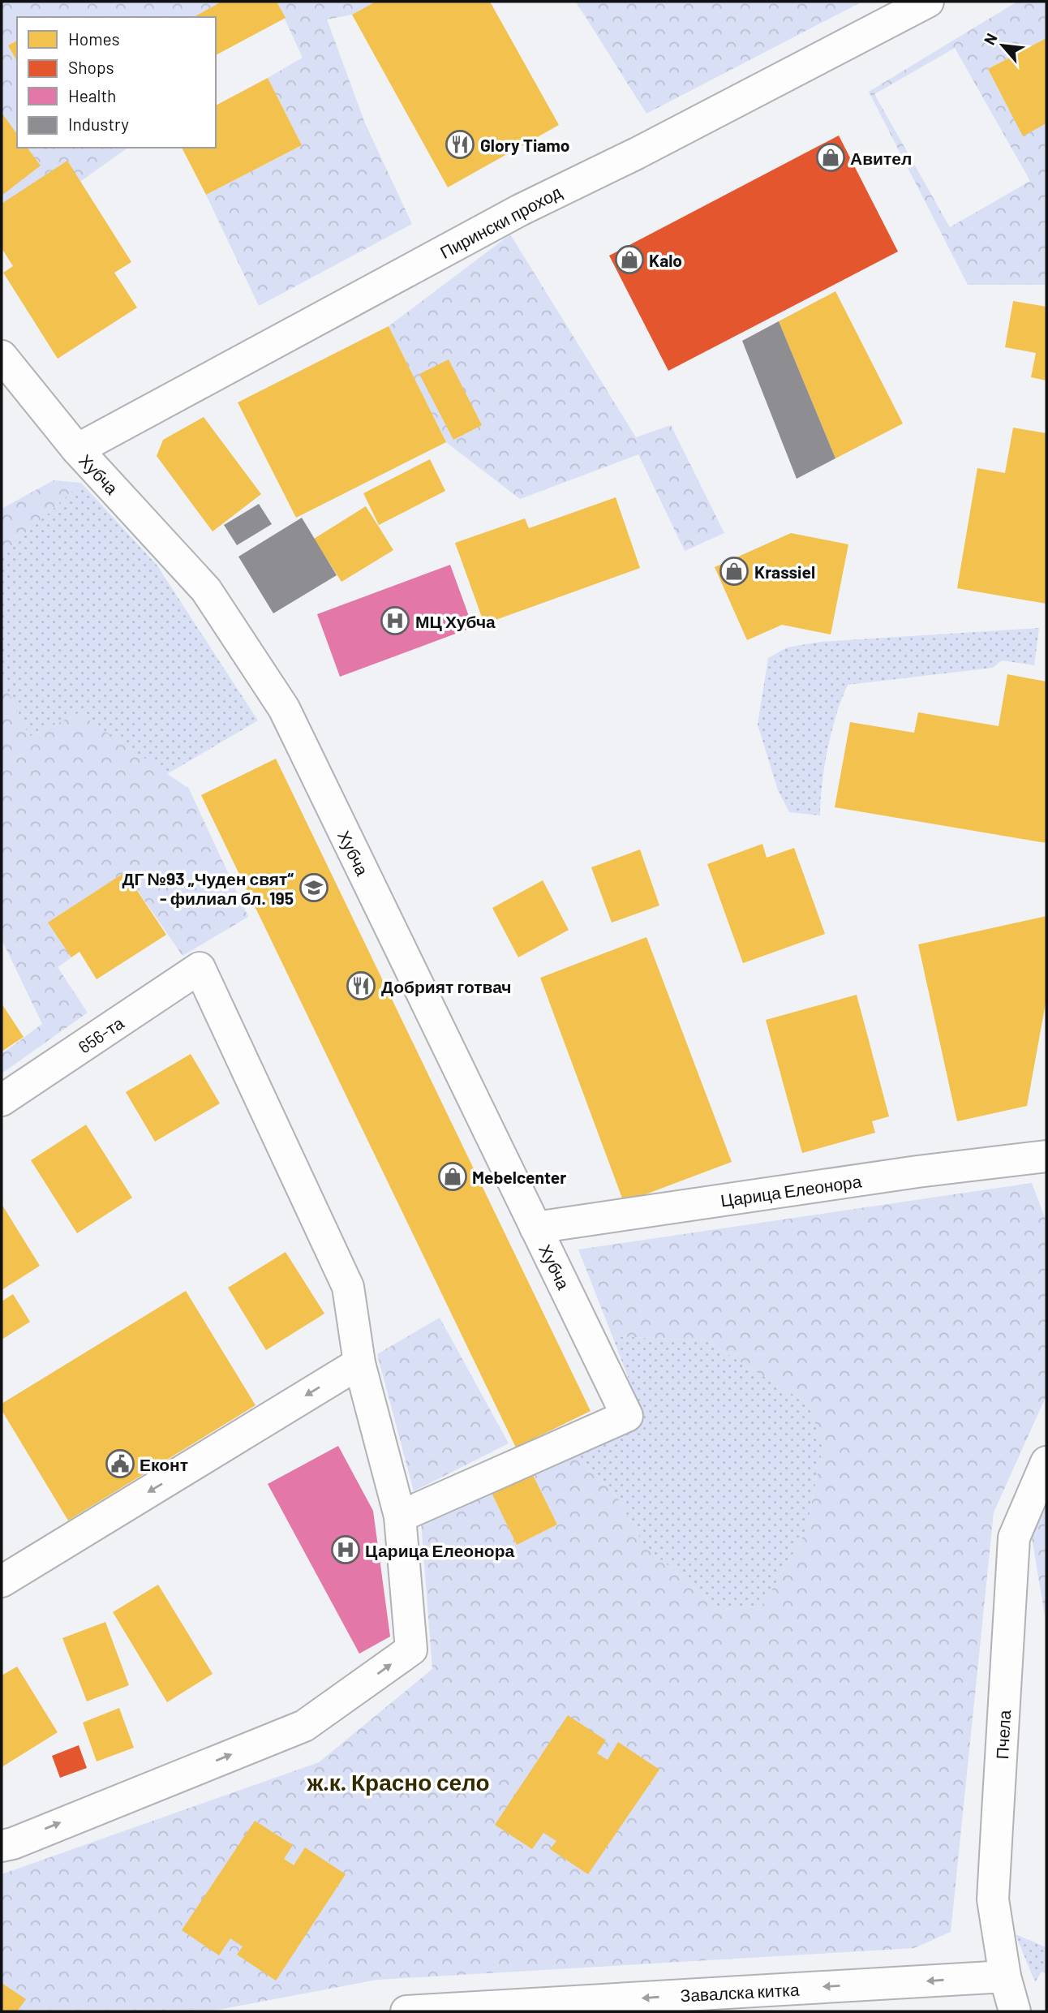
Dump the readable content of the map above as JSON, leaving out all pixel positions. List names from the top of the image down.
{
  "streets": {
    "street": [
      "Пирински проход",
      "Хубча",
      "656-та",
      "Царица Елеонора",
      "Пчела",
      "Завалска китка"
    ]
  },
  "crossings": [
    ["Пирински проход", "Хубча"],
    ["Хубча", "Царица Елеонора"],
    ["Пчела", "Завалска китка"]
  ],
  "one_way": ["Завалска китка"],
  "districts": ["ж.к. Красно село"],
  "places": {
    "restaurant": ["Glory Tiamo", "Добрият готвач"],
    "shop": [
      "Авител",
      "Kalo",
      "Krassiel",
      "Mebelcenter"
    ],
    "hospital": ["МЦ Хубча", "Царица Елеонора"],
    "school or university": ["ДГ №93 „Чуден свят“ - филиал бл. 195"],
    "public building": ["Еконт"]
  },
  "legend": [
    "Homes",
    "Shops",
    "Health",
    "Industry"
  ],
  "north": "top left"
}
